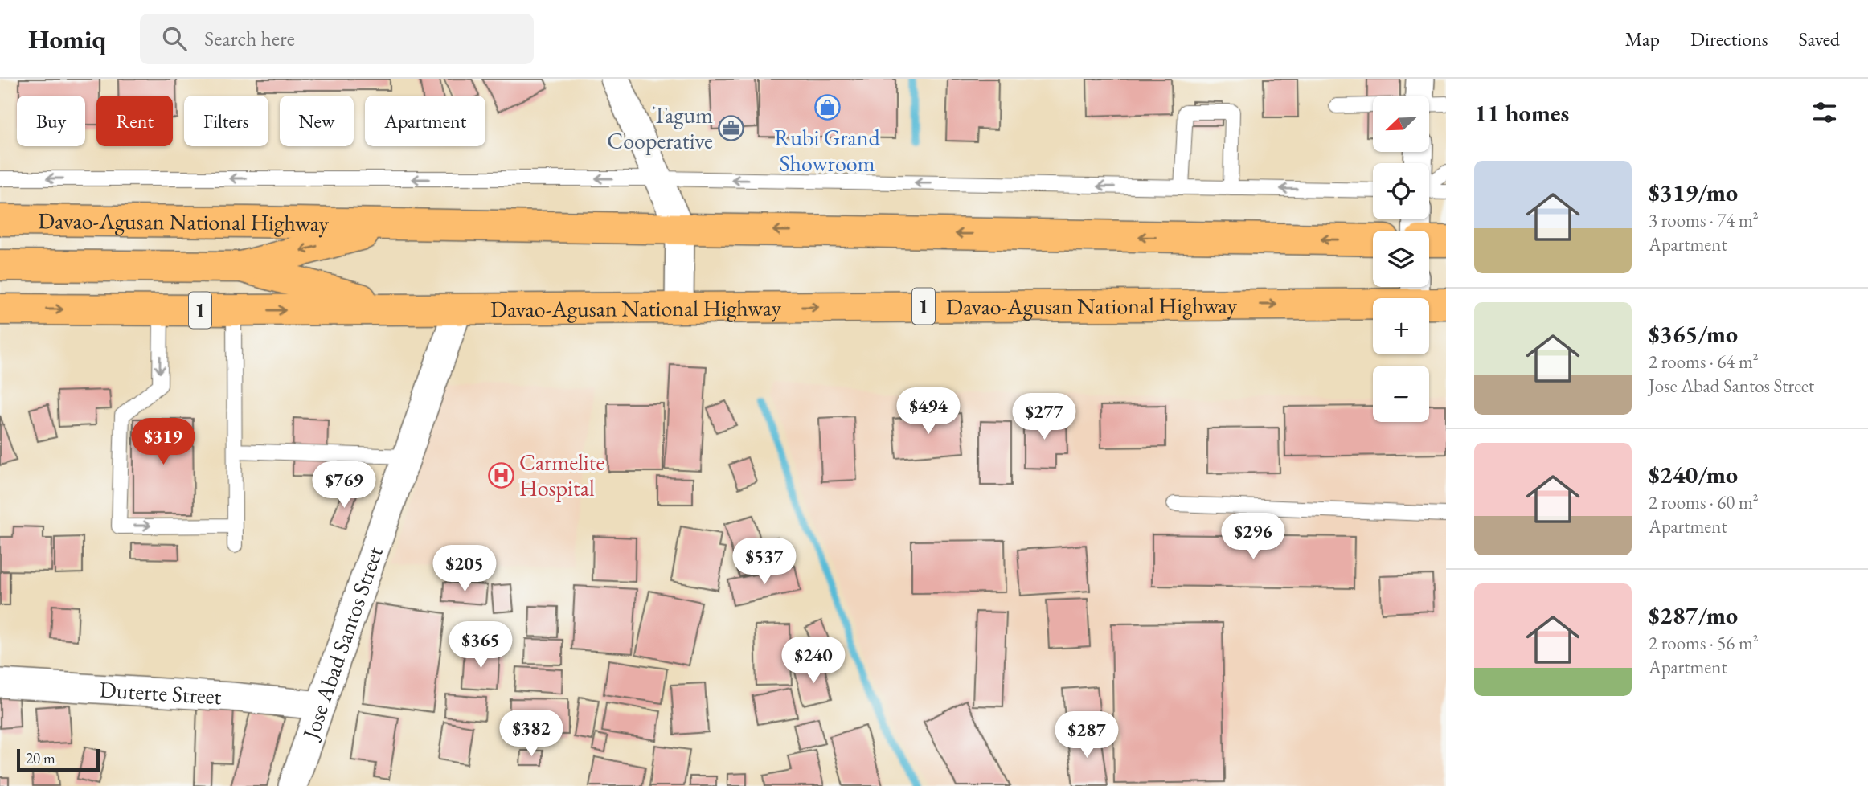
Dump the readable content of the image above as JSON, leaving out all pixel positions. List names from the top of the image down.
{
  "streets": {
    "highway": ["Davao-Agusan National Highway", "1"],
    "street": ["Jose Abad Santos Street", "Duterte Street"]
  },
  "crossings": [
    ["Davao-Agusan National Highway", "Jose Abad Santos Street"],
    ["Jose Abad Santos Street", "Duterte Street"]
  ],
  "places": {
    "shop": ["Rubi Grand Showroom"],
    "office": ["Tagum Cooperative"],
    "hospital": ["Carmelite Hospital"]
  },
  "scale_bar": "20 m",
  "north": "bottom left",
  "page": {
    "header": "Homiq",
    "search": "Search here",
    "nav": ["Map", "Directions", "Saved"],
    "heading": "11 homes",
    "map_buttons": ["+", "−"],
    "chip": [
      "Buy",
      "Rent",
      "Filters",
      "New",
      "Apartment"
    ],
    "list": [
      {
        "name": "$319/mo",
        "note": "3 rooms · 74 m² · Apartment"
      },
      {
        "name": "$365/mo",
        "note": "2 rooms · 64 m² · Jose Abad Santos Street"
      },
      {
        "name": "$240/mo",
        "note": "2 rooms · 60 m² · Apartment"
      },
      {
        "name": "$287/mo",
        "note": "2 rooms · 56 m² · Apartment"
      }
    ],
    "price": [
      "$494",
      "$277",
      "$319",
      "$769",
      "$296",
      "$537",
      "$205",
      "$365",
      "$240",
      "$382",
      "$287"
    ],
    "scale": "20 m"
  }
}
